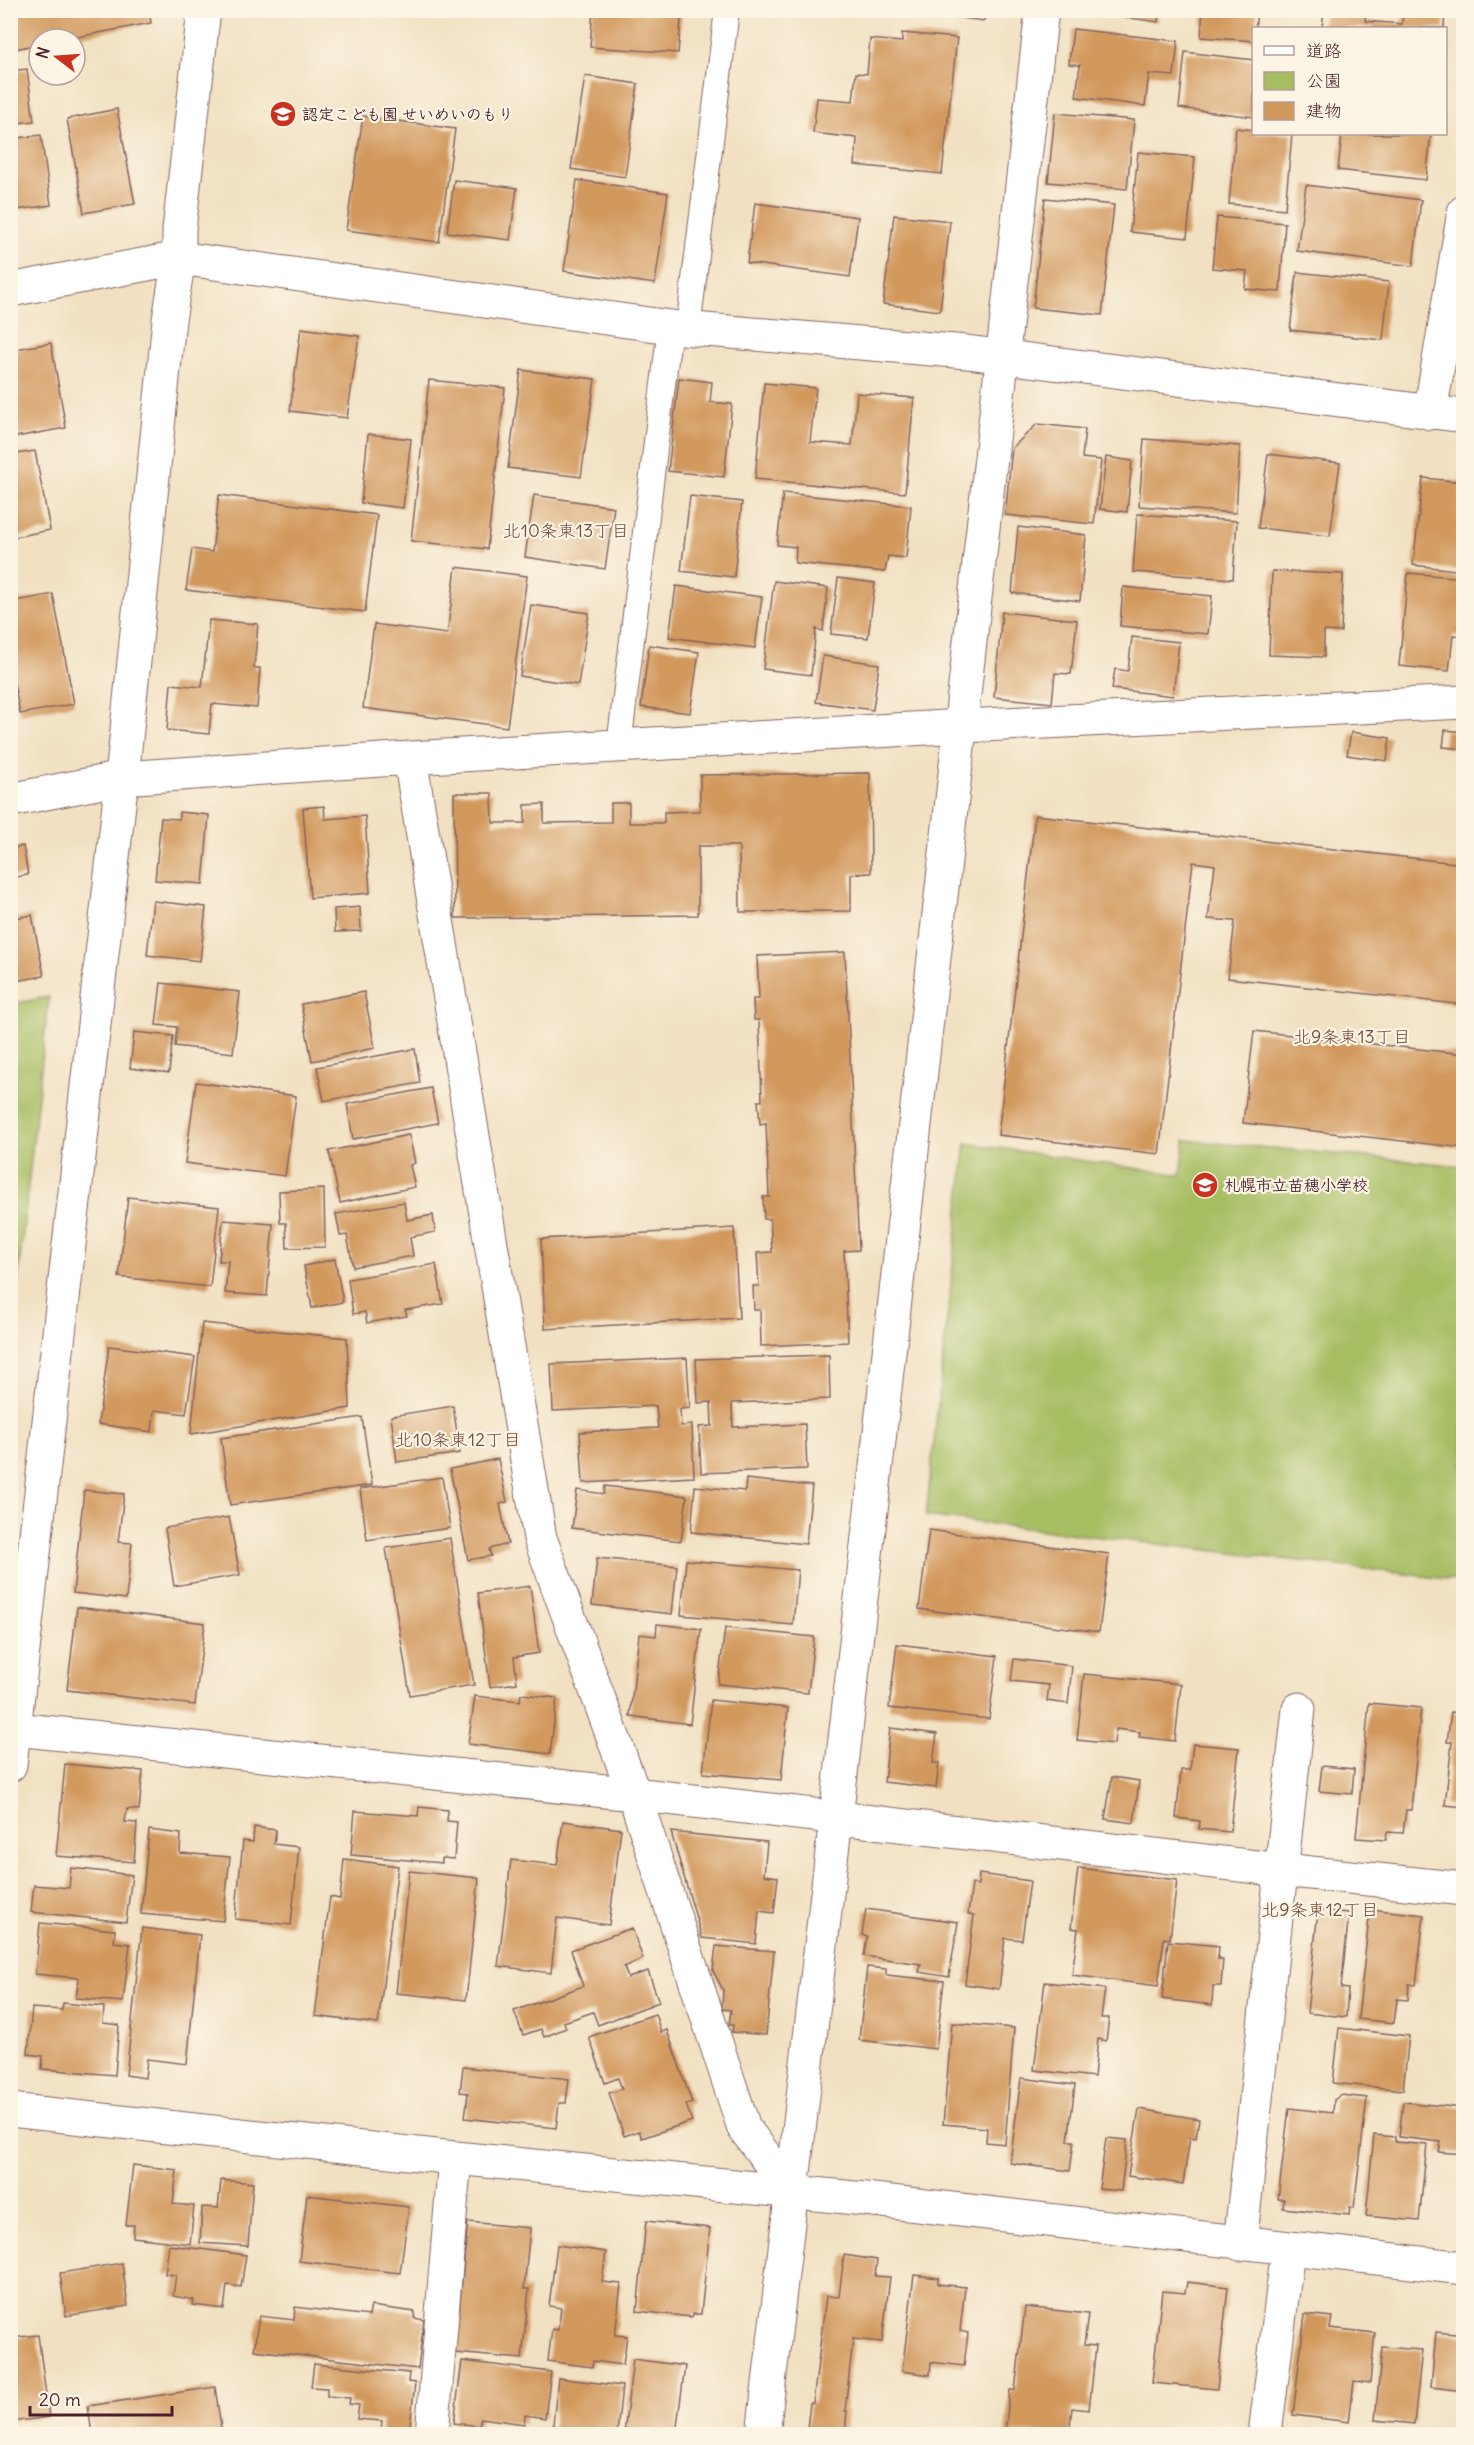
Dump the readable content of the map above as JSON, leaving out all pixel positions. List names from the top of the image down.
{
  "districts": [
    "北10条東13丁目",
    "北9条東13丁目",
    "北10条東12丁目",
    "北9条東12丁目"
  ],
  "places": {
    "school or university": ["認定こども園 せいめいのもり", "札幌市立苗穂小学校"]
  },
  "legend": ["道路", "公園", "建物"],
  "scale_bar": "20 m",
  "north": "left"
}
